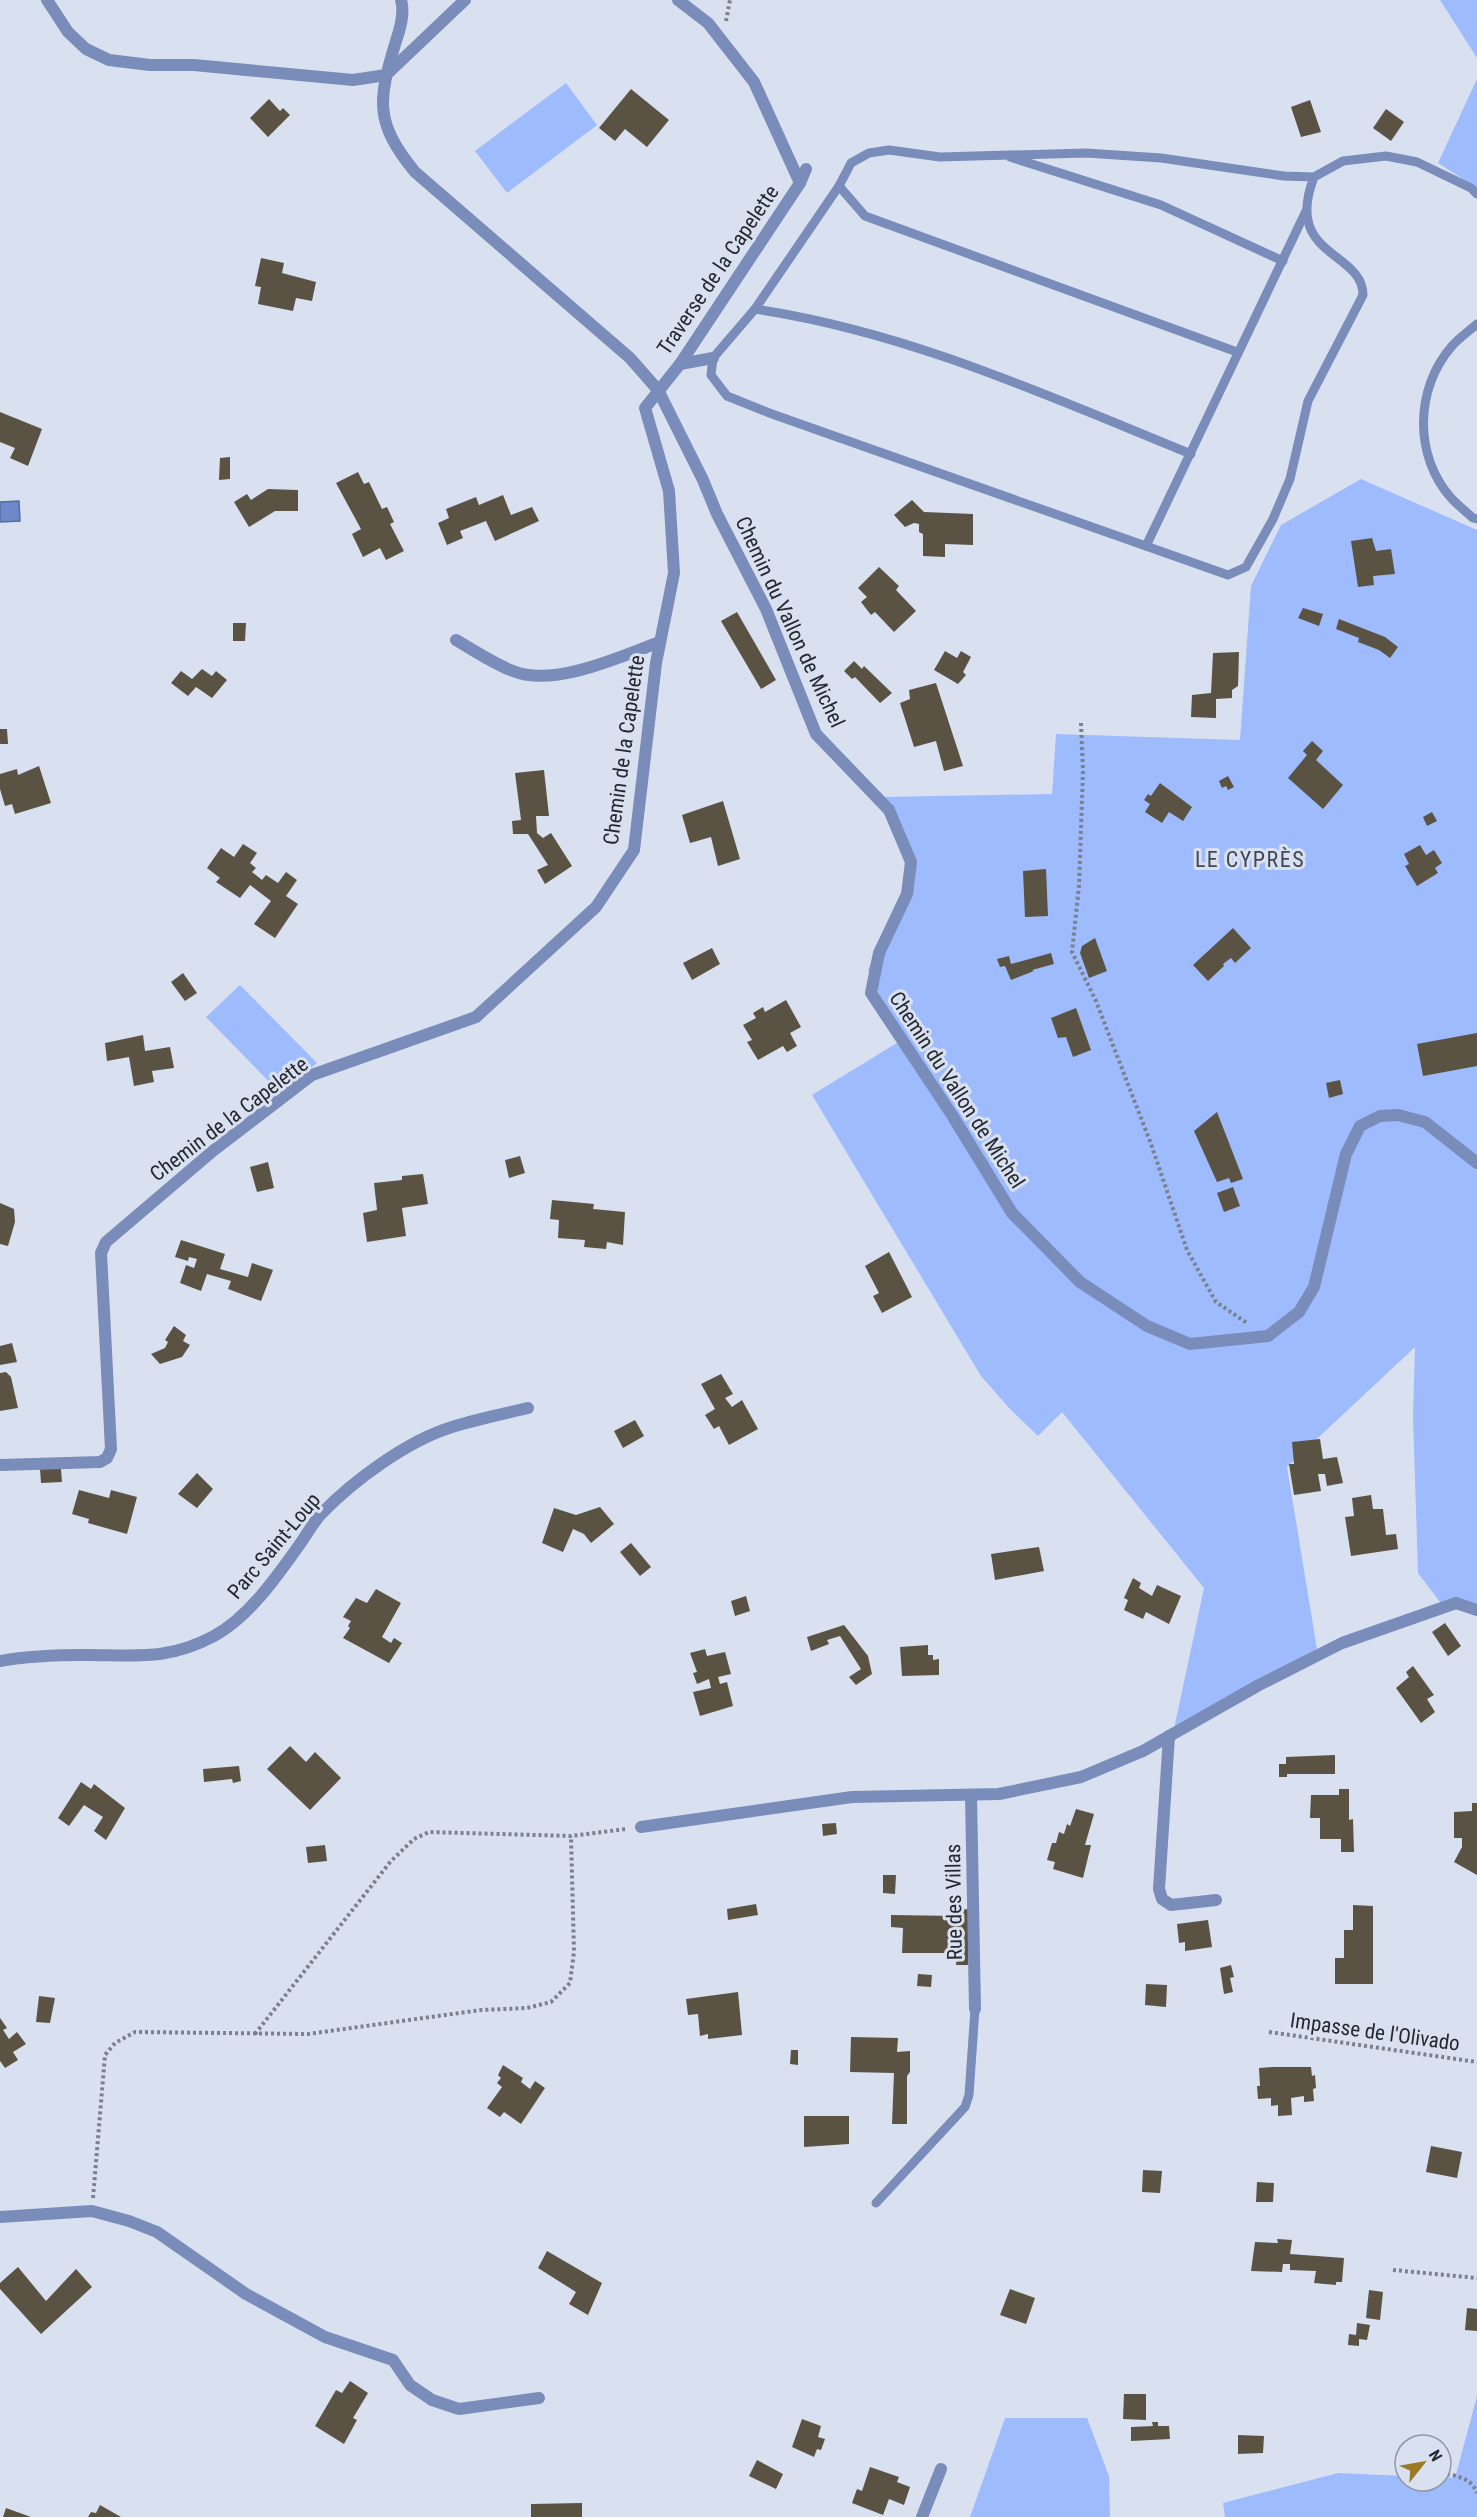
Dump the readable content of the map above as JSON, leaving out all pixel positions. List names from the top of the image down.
{
  "streets": {
    "street": [
      "Traverse de la Capelette",
      "Chemin du Vallon de Michel",
      "Chemin de la Capelette",
      "Parc Saint-Loup",
      "Rue des Villas"
    ],
    "path": ["Impasse de l'Olivado"]
  },
  "crossings": [
    ["Traverse de la Capelette", "Chemin du Vallon de Michel"],
    ["Traverse de la Capelette", "Chemin de la Capelette"],
    ["Chemin du Vallon de Michel", "Chemin de la Capelette"]
  ],
  "districts": ["LE CYPRÈS"],
  "north": "top right"
}
